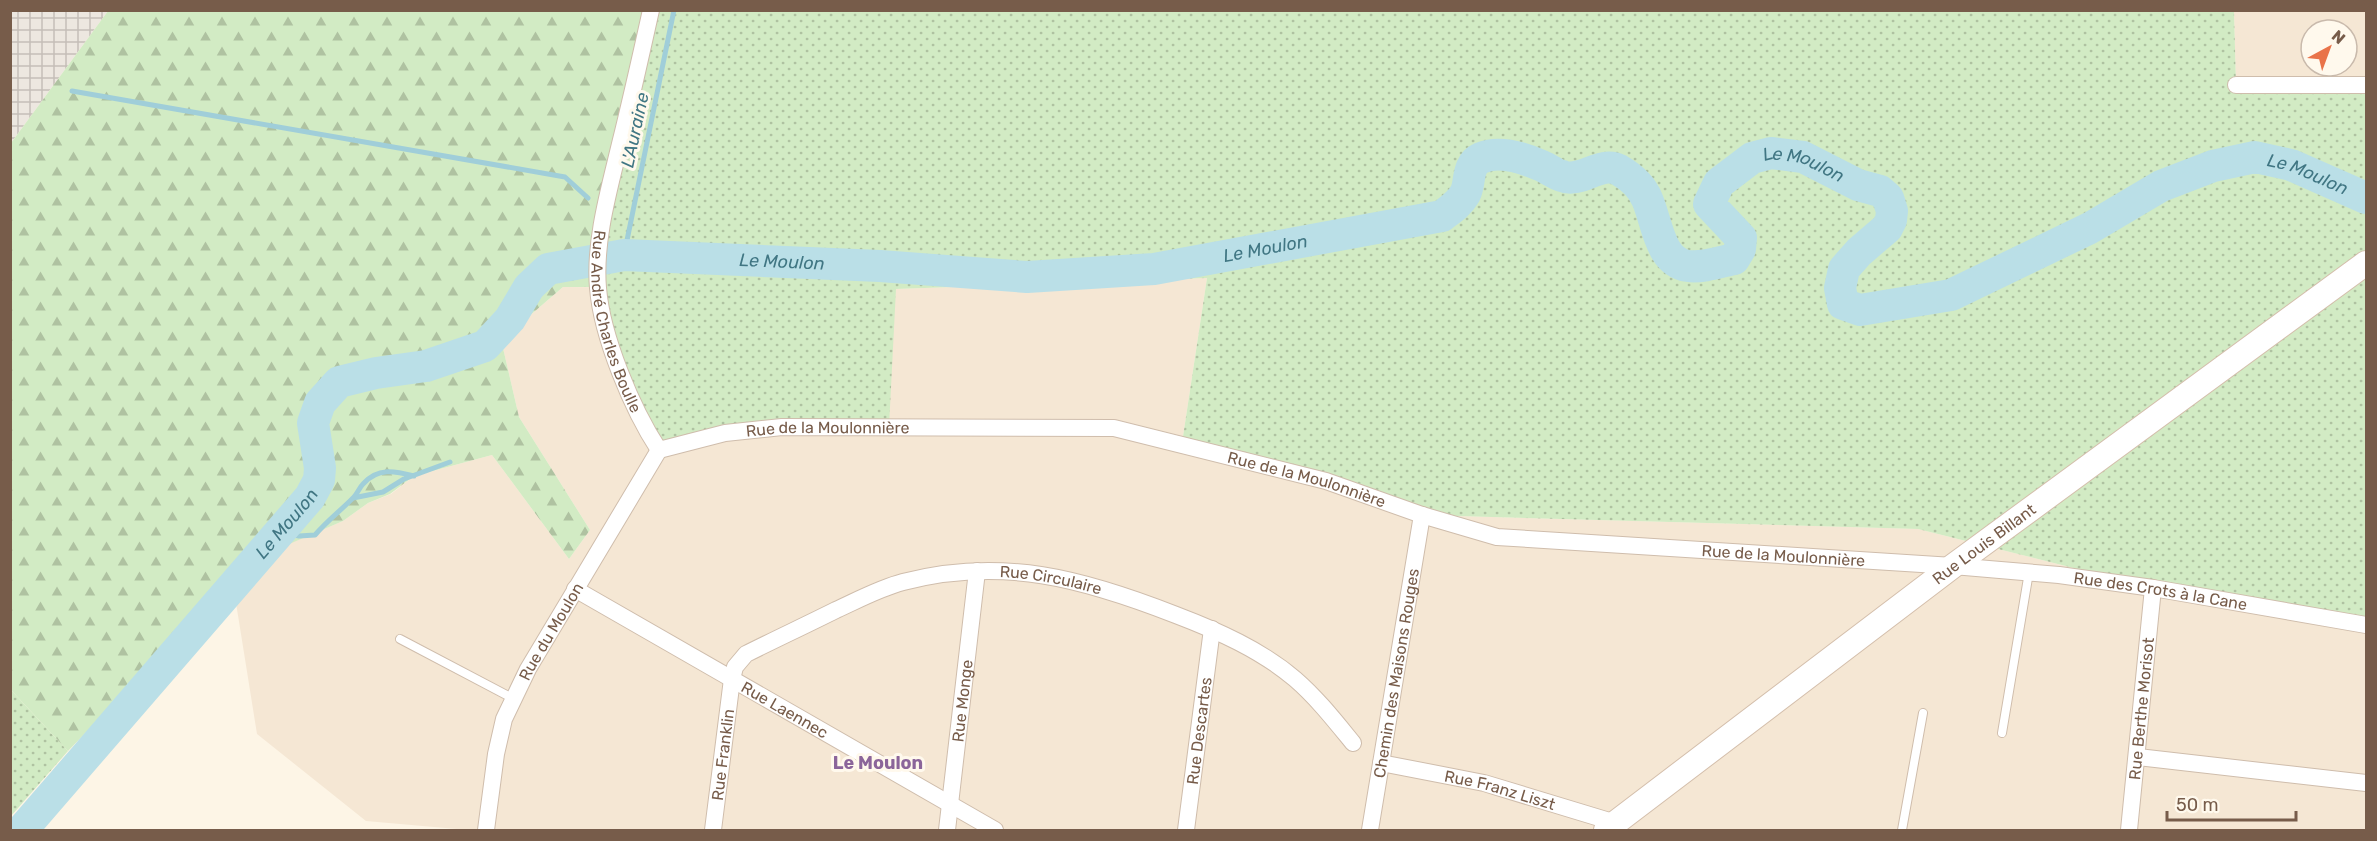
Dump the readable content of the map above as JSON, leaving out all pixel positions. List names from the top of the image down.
{
  "streets": {
    "street": [
      "Rue André Charles Boulle",
      "Rue de la Moulonnière",
      "Rue Louis Billant",
      "Rue Circulaire",
      "Rue des Crots à la Cane",
      "Rue du Moulon",
      "Chemin des Maisons Rouges",
      "Rue Monge",
      "Rue Laennec",
      "Rue Berthe Morisot",
      "Rue Descartes",
      "Rue Franklin",
      "Rue Franz Liszt"
    ]
  },
  "crossings": [
    ["Rue André Charles Boulle", "Rue de la Moulonnière"],
    ["Rue André Charles Boulle", "Rue du Moulon"],
    ["Rue de la Moulonnière", "Rue Louis Billant"],
    ["Rue de la Moulonnière", "Rue des Crots à la Cane"],
    ["Rue de la Moulonnière", "Rue du Moulon"],
    ["Rue de la Moulonnière", "Chemin des Maisons Rouges"],
    ["Rue Louis Billant", "Rue des Crots à la Cane"],
    ["Rue Louis Billant", "Rue Franz Liszt"],
    ["Rue Circulaire", "Rue Monge"],
    ["Rue Circulaire", "Rue Laennec"],
    ["Rue Circulaire", "Rue Descartes"],
    ["Rue Circulaire", "Rue Franklin"],
    ["Rue des Crots à la Cane", "Rue Berthe Morisot"],
    ["Rue du Moulon", "Rue Laennec"],
    ["Chemin des Maisons Rouges", "Rue Franz Liszt"],
    ["Rue Monge", "Rue Laennec"],
    ["Rue Laennec", "Rue Franklin"]
  ],
  "districts": ["Le Moulon"],
  "water": ["L'Auraine", "Le Moulon"],
  "scale_bar": "50 m",
  "north": "top right"
}
